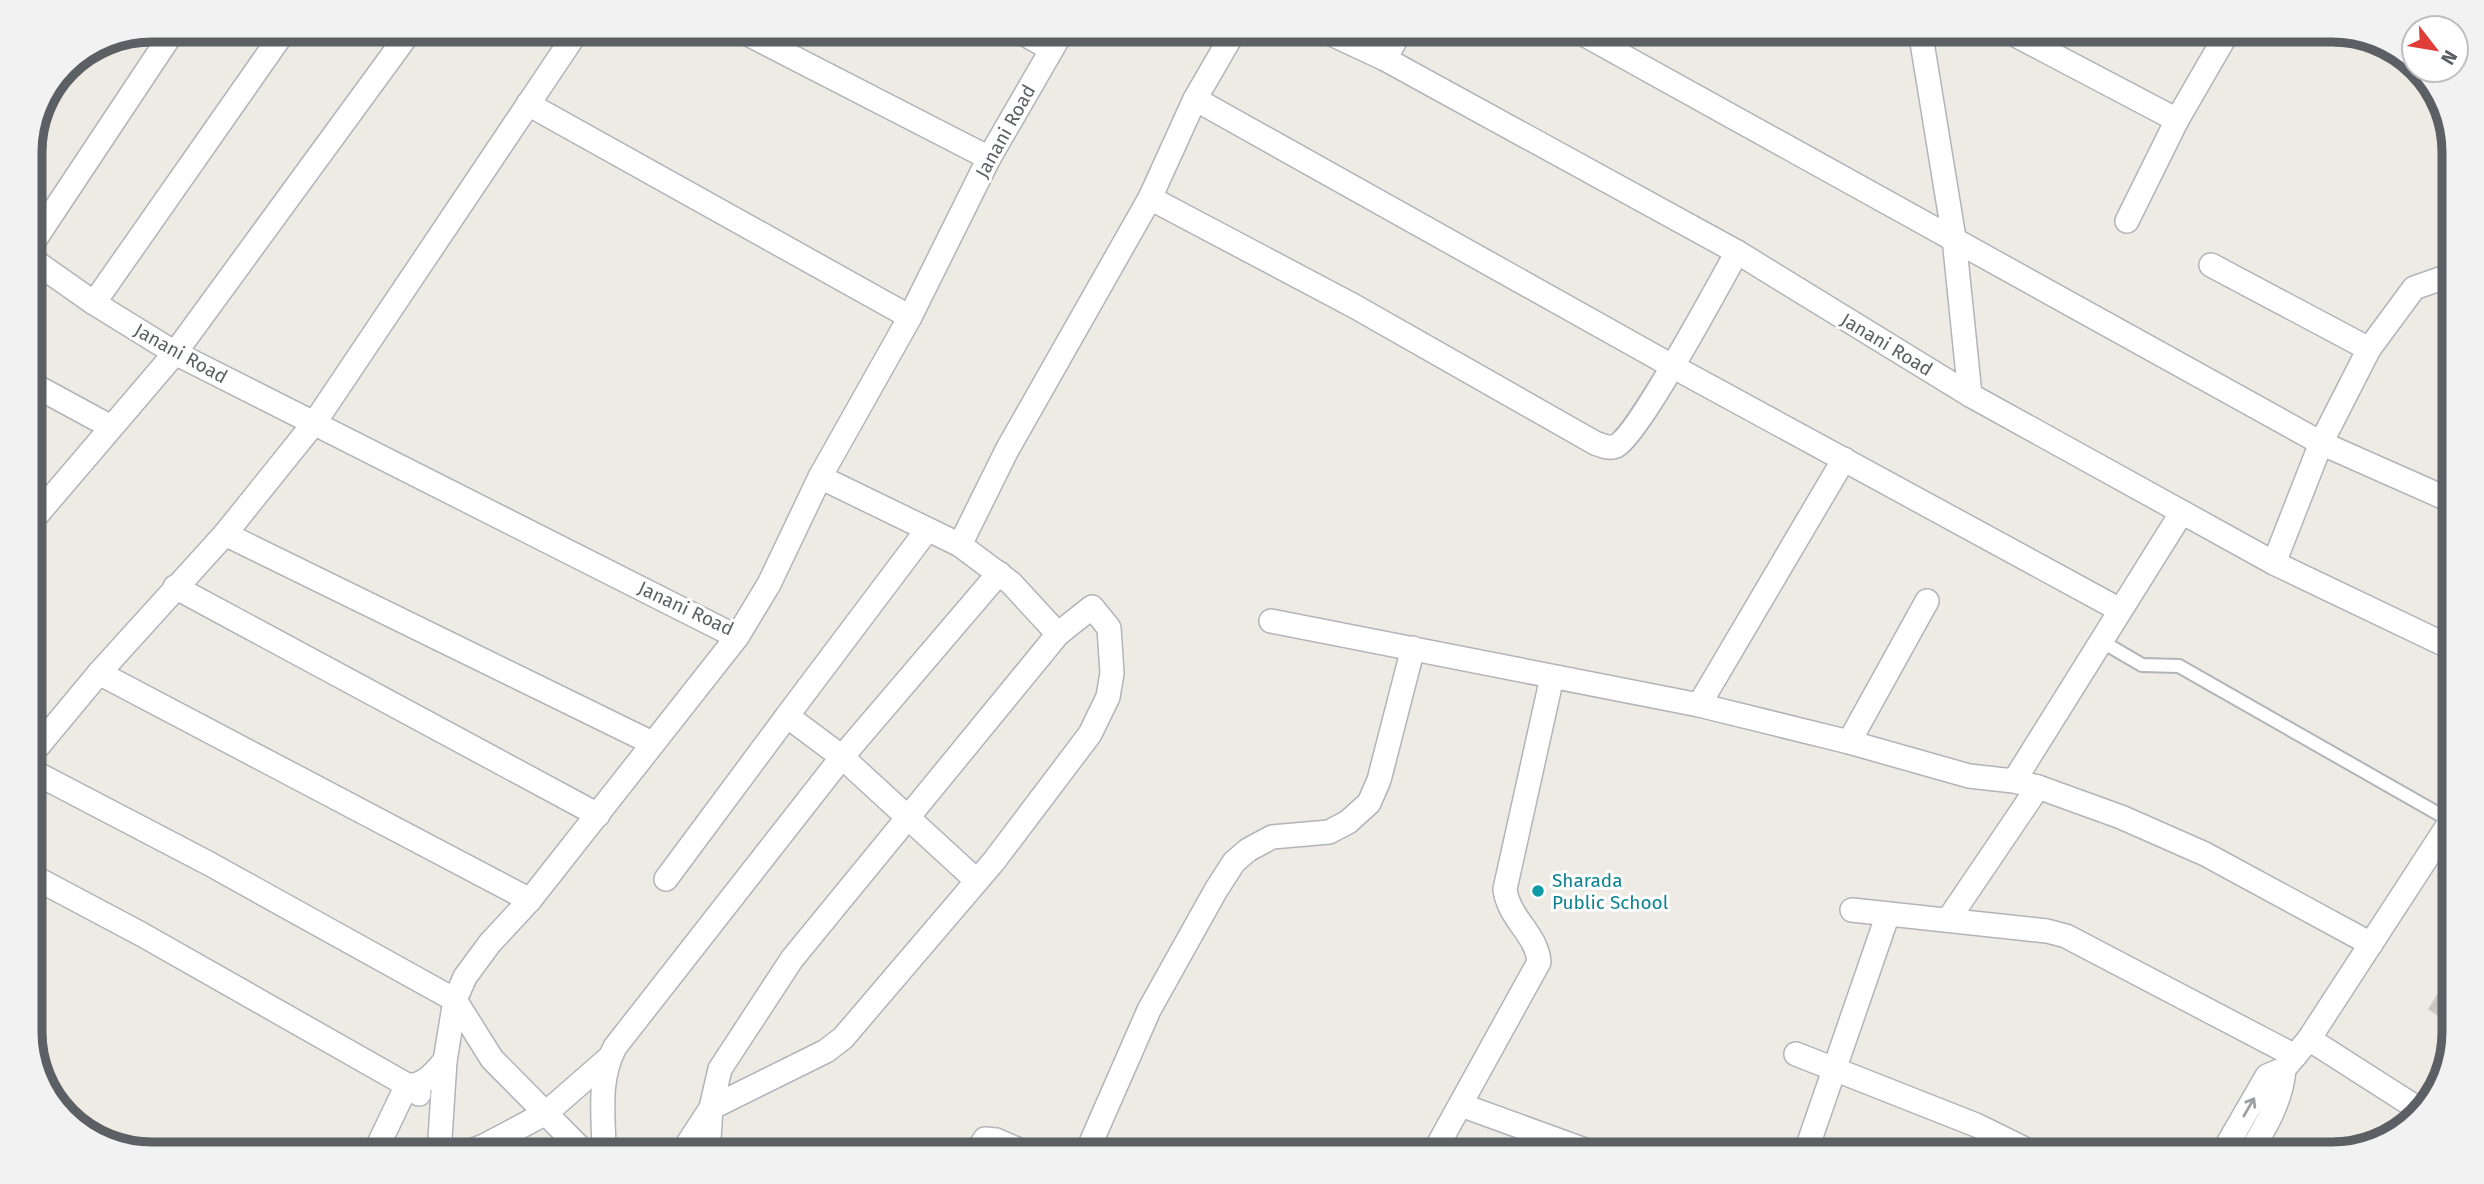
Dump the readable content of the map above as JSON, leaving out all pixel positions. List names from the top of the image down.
{
  "streets": {
    "street": ["Janani Road"]
  },
  "places": ["Sharada Public School"],
  "north": "bottom right"
}
